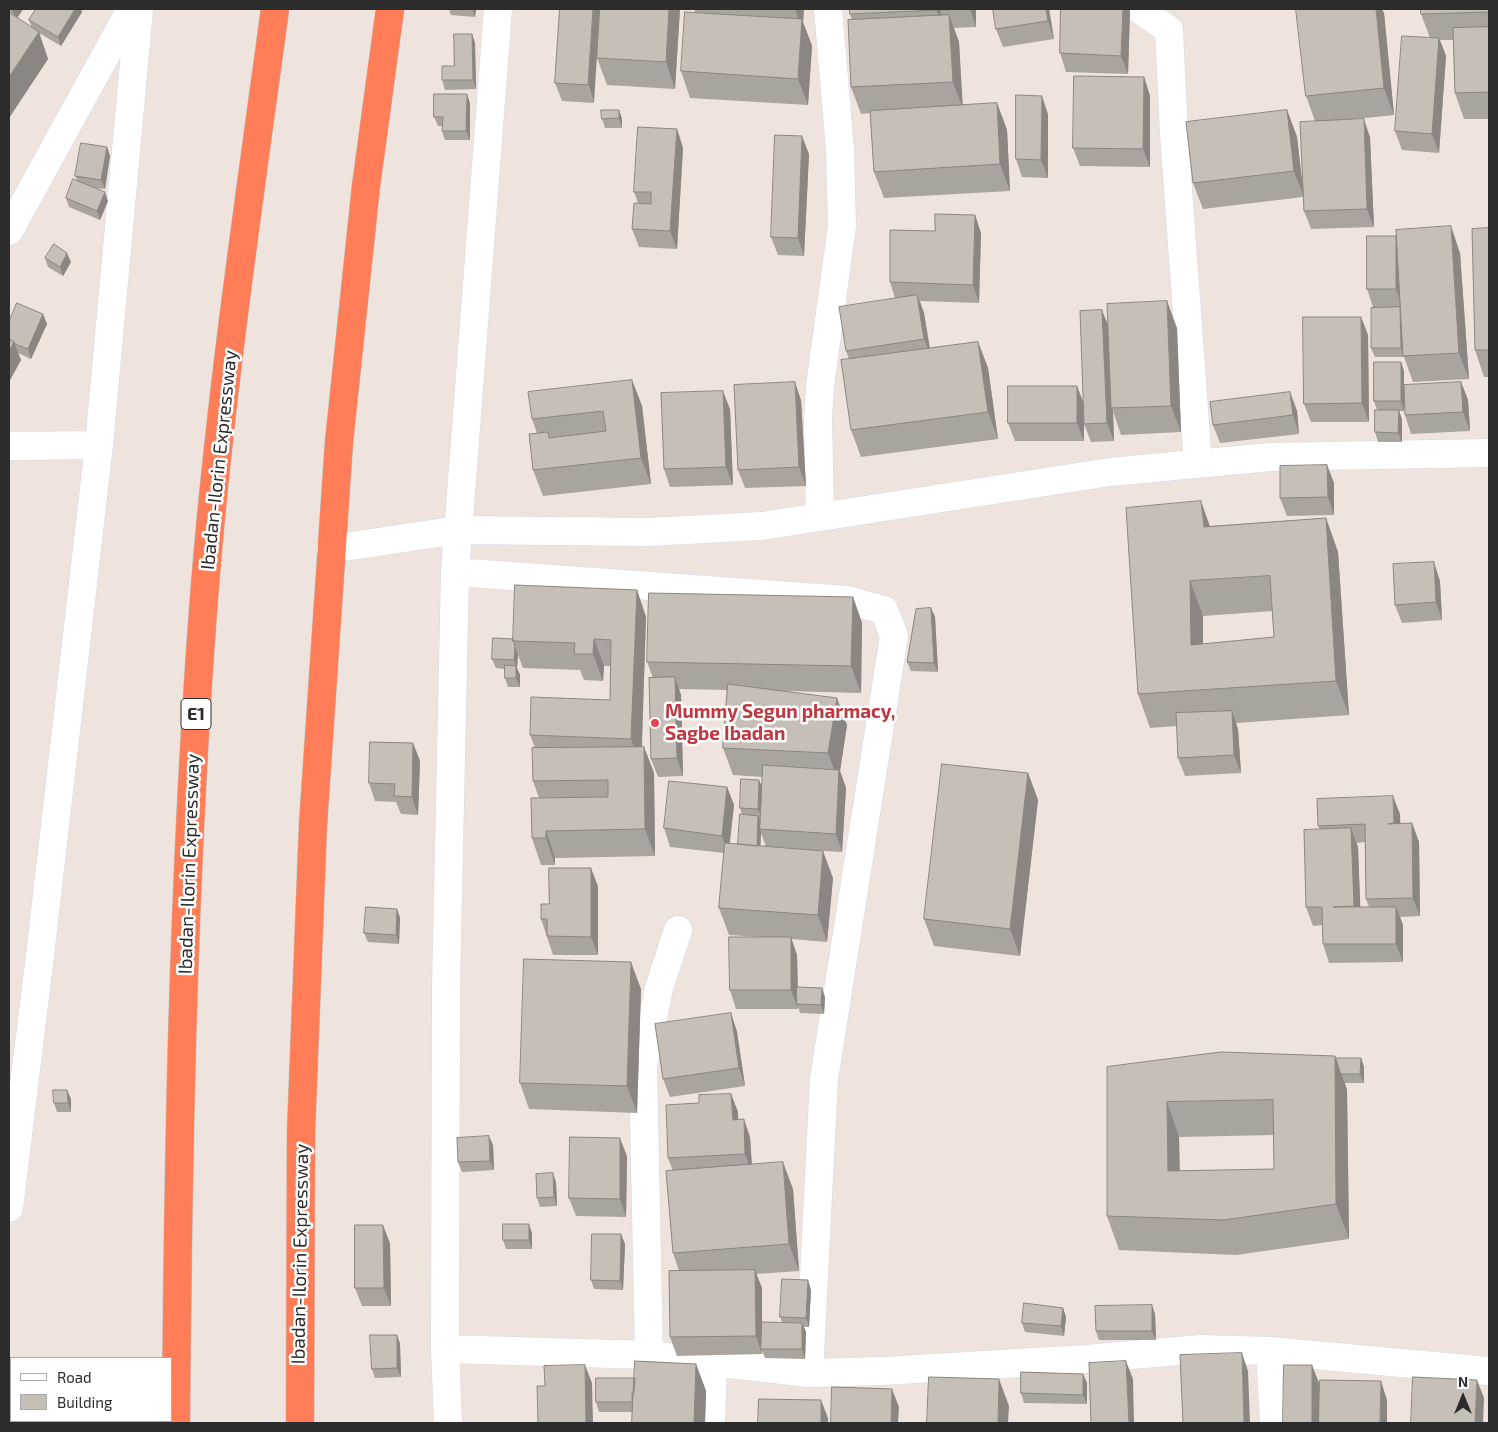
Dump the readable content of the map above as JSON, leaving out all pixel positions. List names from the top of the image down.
{
  "streets": {
    "highway": ["Ibadan-Ilorin Expressway", "E1"]
  },
  "places": ["Mummy Segun pharmacy, Sagbe Ibadan"],
  "legend": ["Road", "Building"],
  "north": "top"
}
